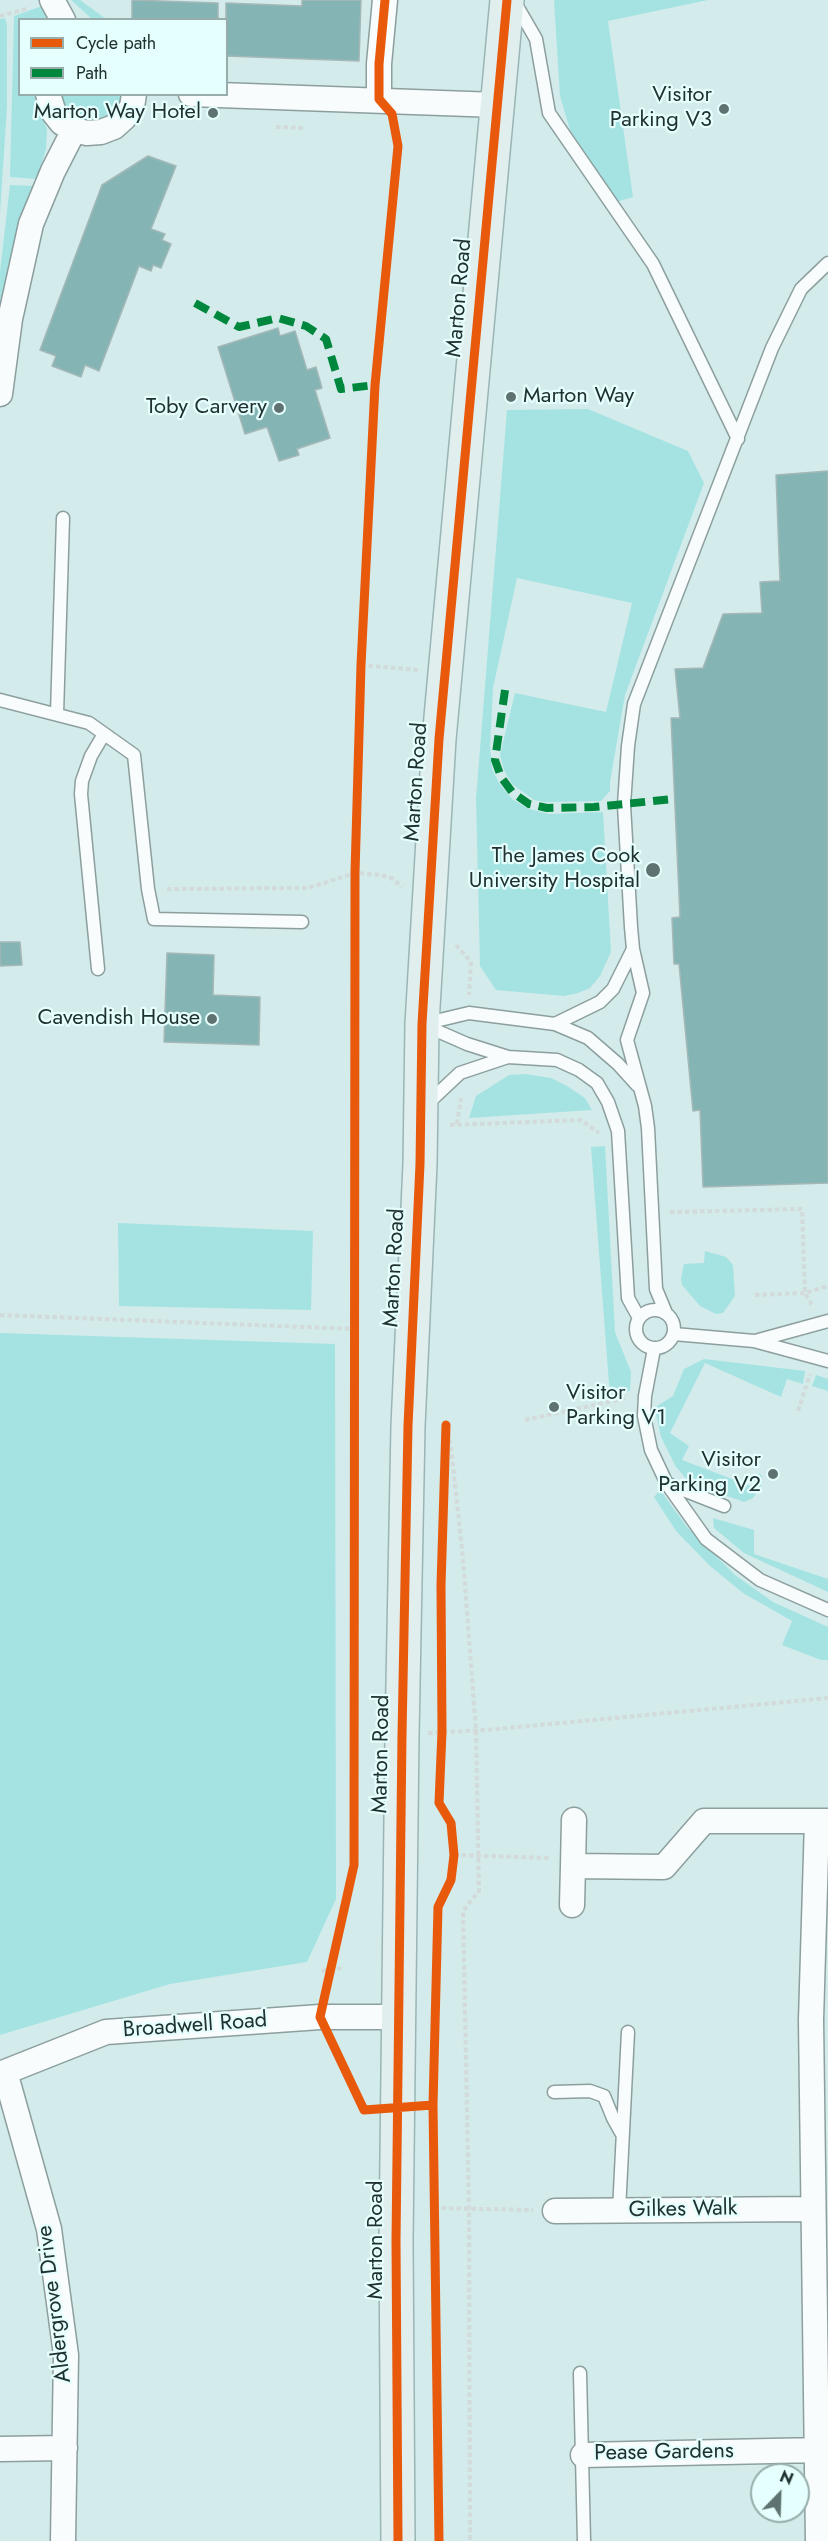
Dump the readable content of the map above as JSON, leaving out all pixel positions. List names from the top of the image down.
{
  "streets": {
    "main road": ["Marton Road"],
    "street": [
      "Broadwell Road",
      "Gilkes Walk",
      "Aldergrove Drive",
      "Pease Gardens"
    ]
  },
  "crossings": [
    ["Marton Road", "Broadwell Road"],
    ["Broadwell Road", "Aldergrove Drive"]
  ],
  "places": [
    "Visitor Parking V3",
    "Marton Way Hotel",
    "Marton Way",
    "Toby Carvery",
    "The James Cook University Hospital",
    "Cavendish House",
    "Visitor Parking V1",
    "Visitor Parking V2"
  ],
  "legend": ["Cycle path", "Path"],
  "north": "top right"
}
